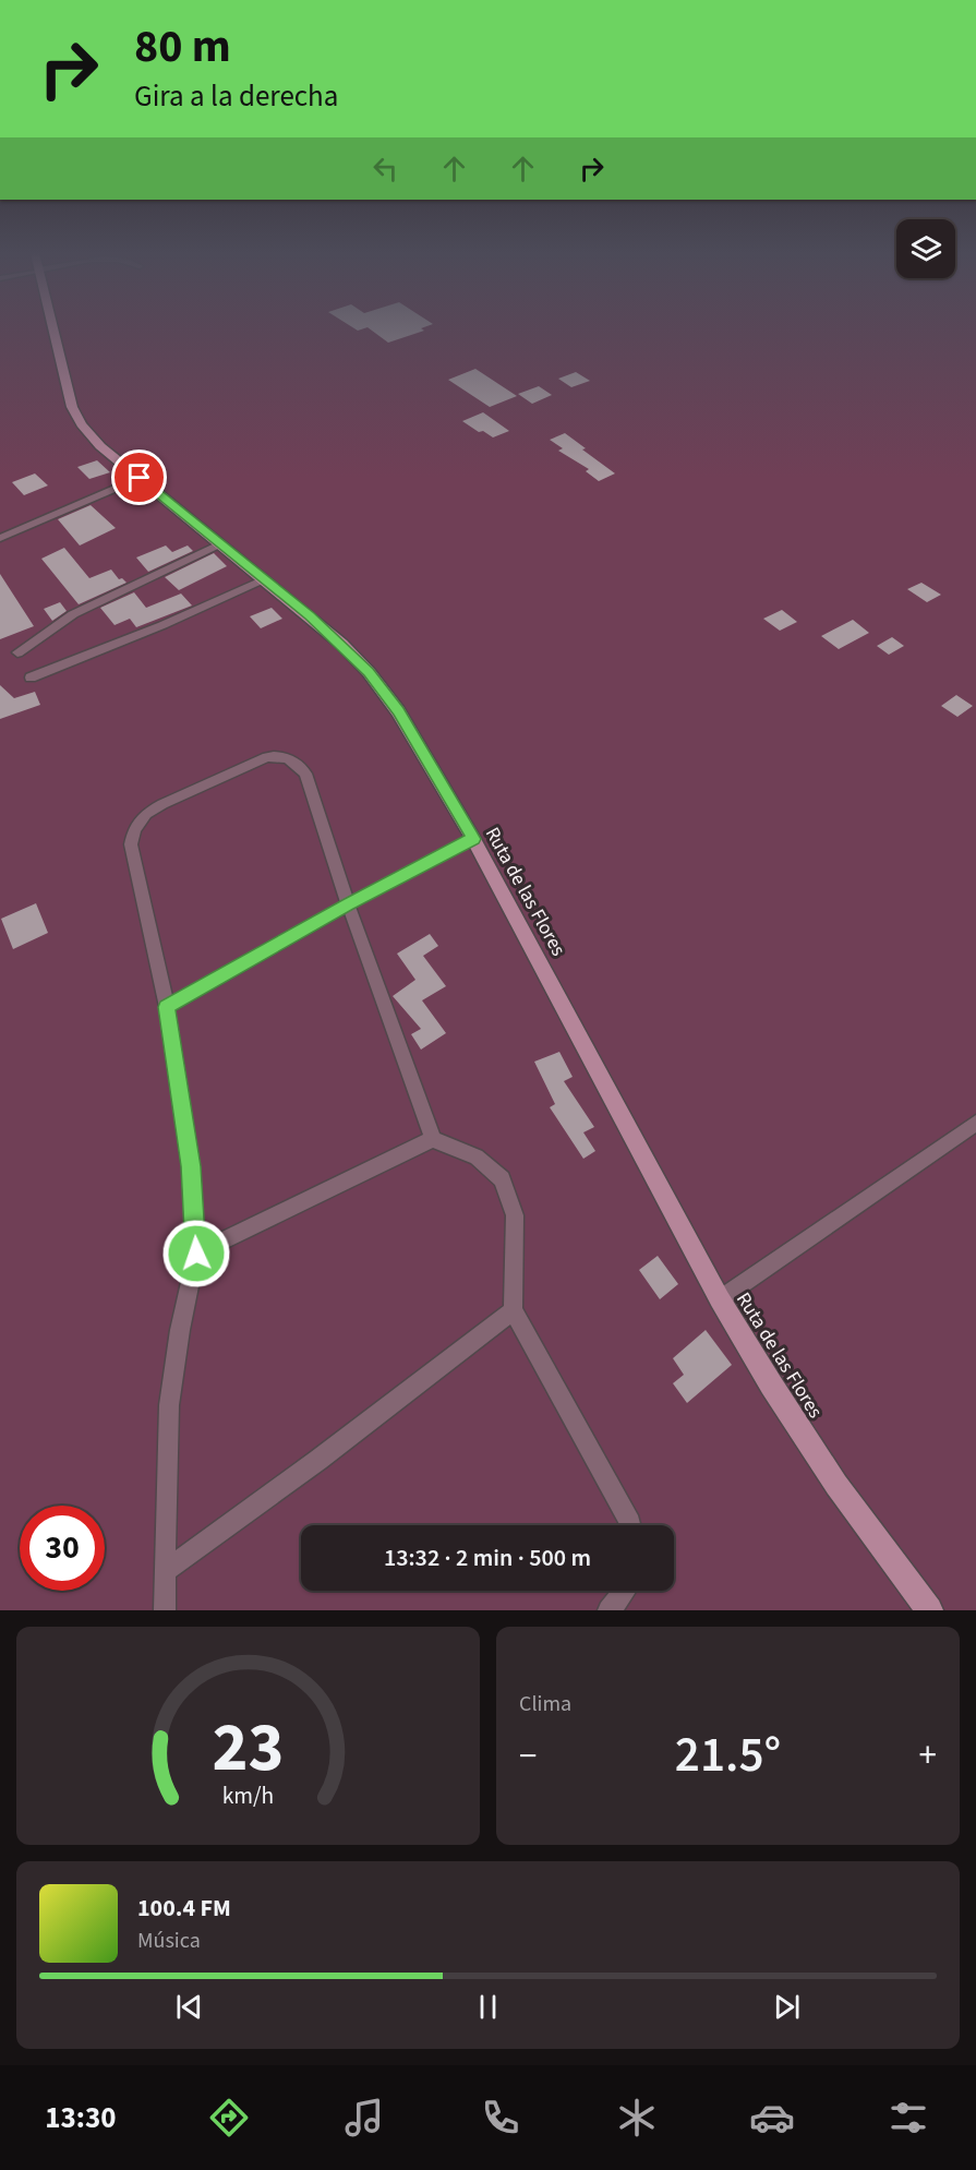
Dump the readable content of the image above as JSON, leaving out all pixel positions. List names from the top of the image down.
{
  "streets": {
    "main road": ["Ruta de las Flores"]
  },
  "page": {
    "turn": ["80 m", "Gira a la derecha"],
    "limit": "30",
    "trip": "13:32 · 2 min · 500 m",
    "tile": "Clima",
    "heat": ["−", "21.5°", "+"],
    "song": ["100.4 FM", "Música"],
    "tabs": "13:30",
    "gauge": ["23", "km/h"]
  }
}
